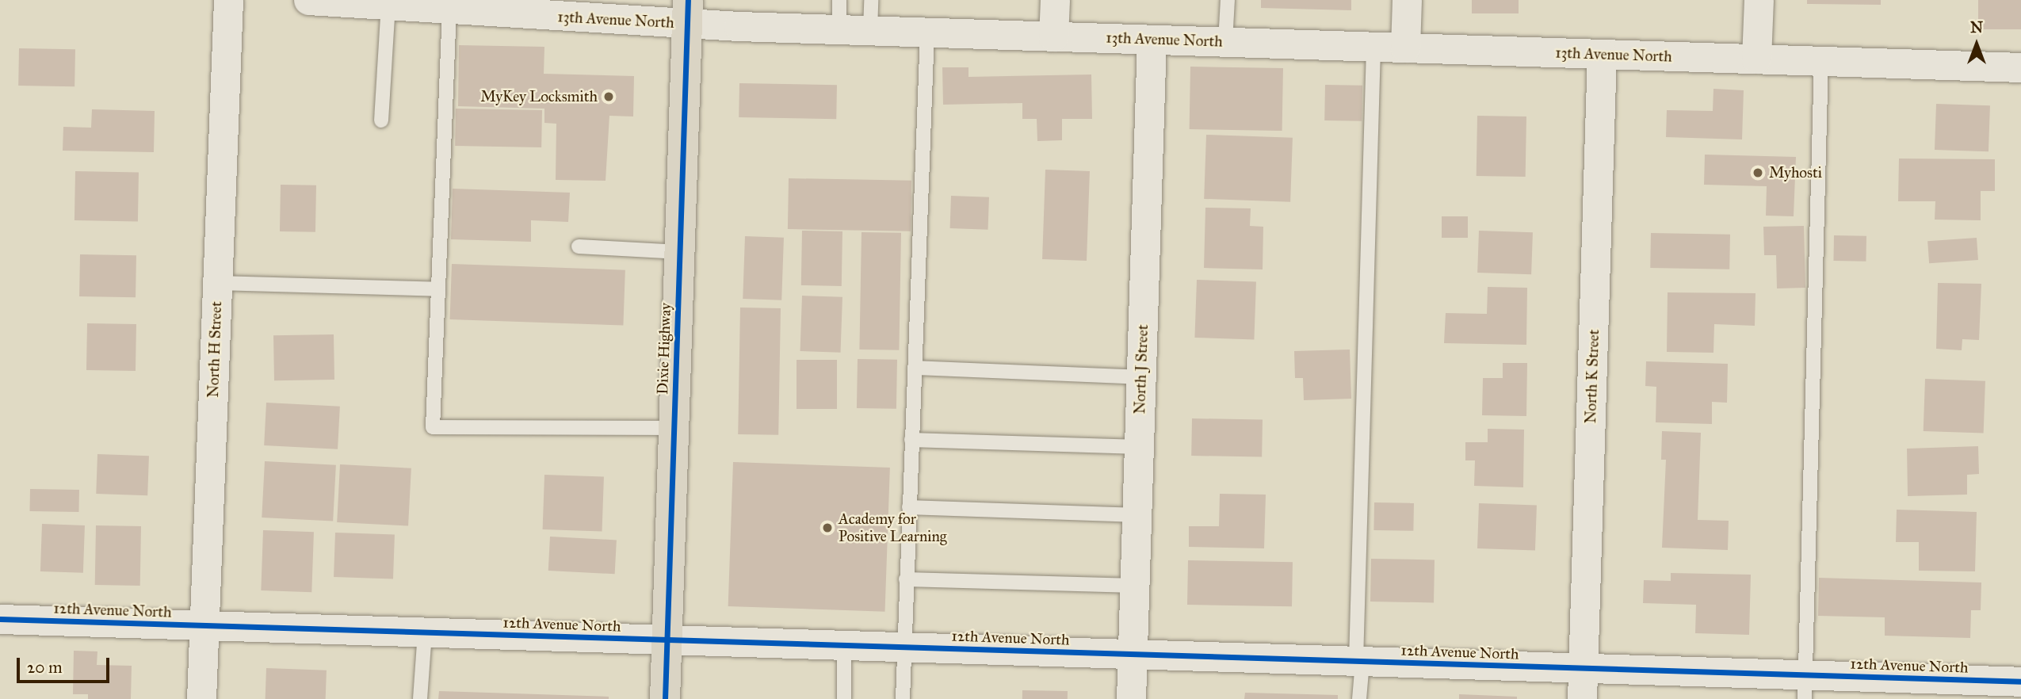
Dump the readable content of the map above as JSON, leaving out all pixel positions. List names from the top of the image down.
{
  "streets": {
    "main road": ["Dixie Highway"],
    "street": [
      "13th Avenue North",
      "North H Street",
      "North J Street",
      "North K Street",
      "12th Avenue North"
    ]
  },
  "crossings": [
    ["13th Avenue North", "Dixie Highway"],
    ["13th Avenue North", "North J Street"],
    ["13th Avenue North", "North K Street"],
    ["Dixie Highway", "12th Avenue North"],
    ["North H Street", "12th Avenue North"],
    ["North J Street", "12th Avenue North"],
    ["North K Street", "12th Avenue North"]
  ],
  "places": ["MyKey Locksmith", "Myhosti", "Academy for Positive Learning"],
  "scale_bar": "20 m",
  "north": "top"
}
